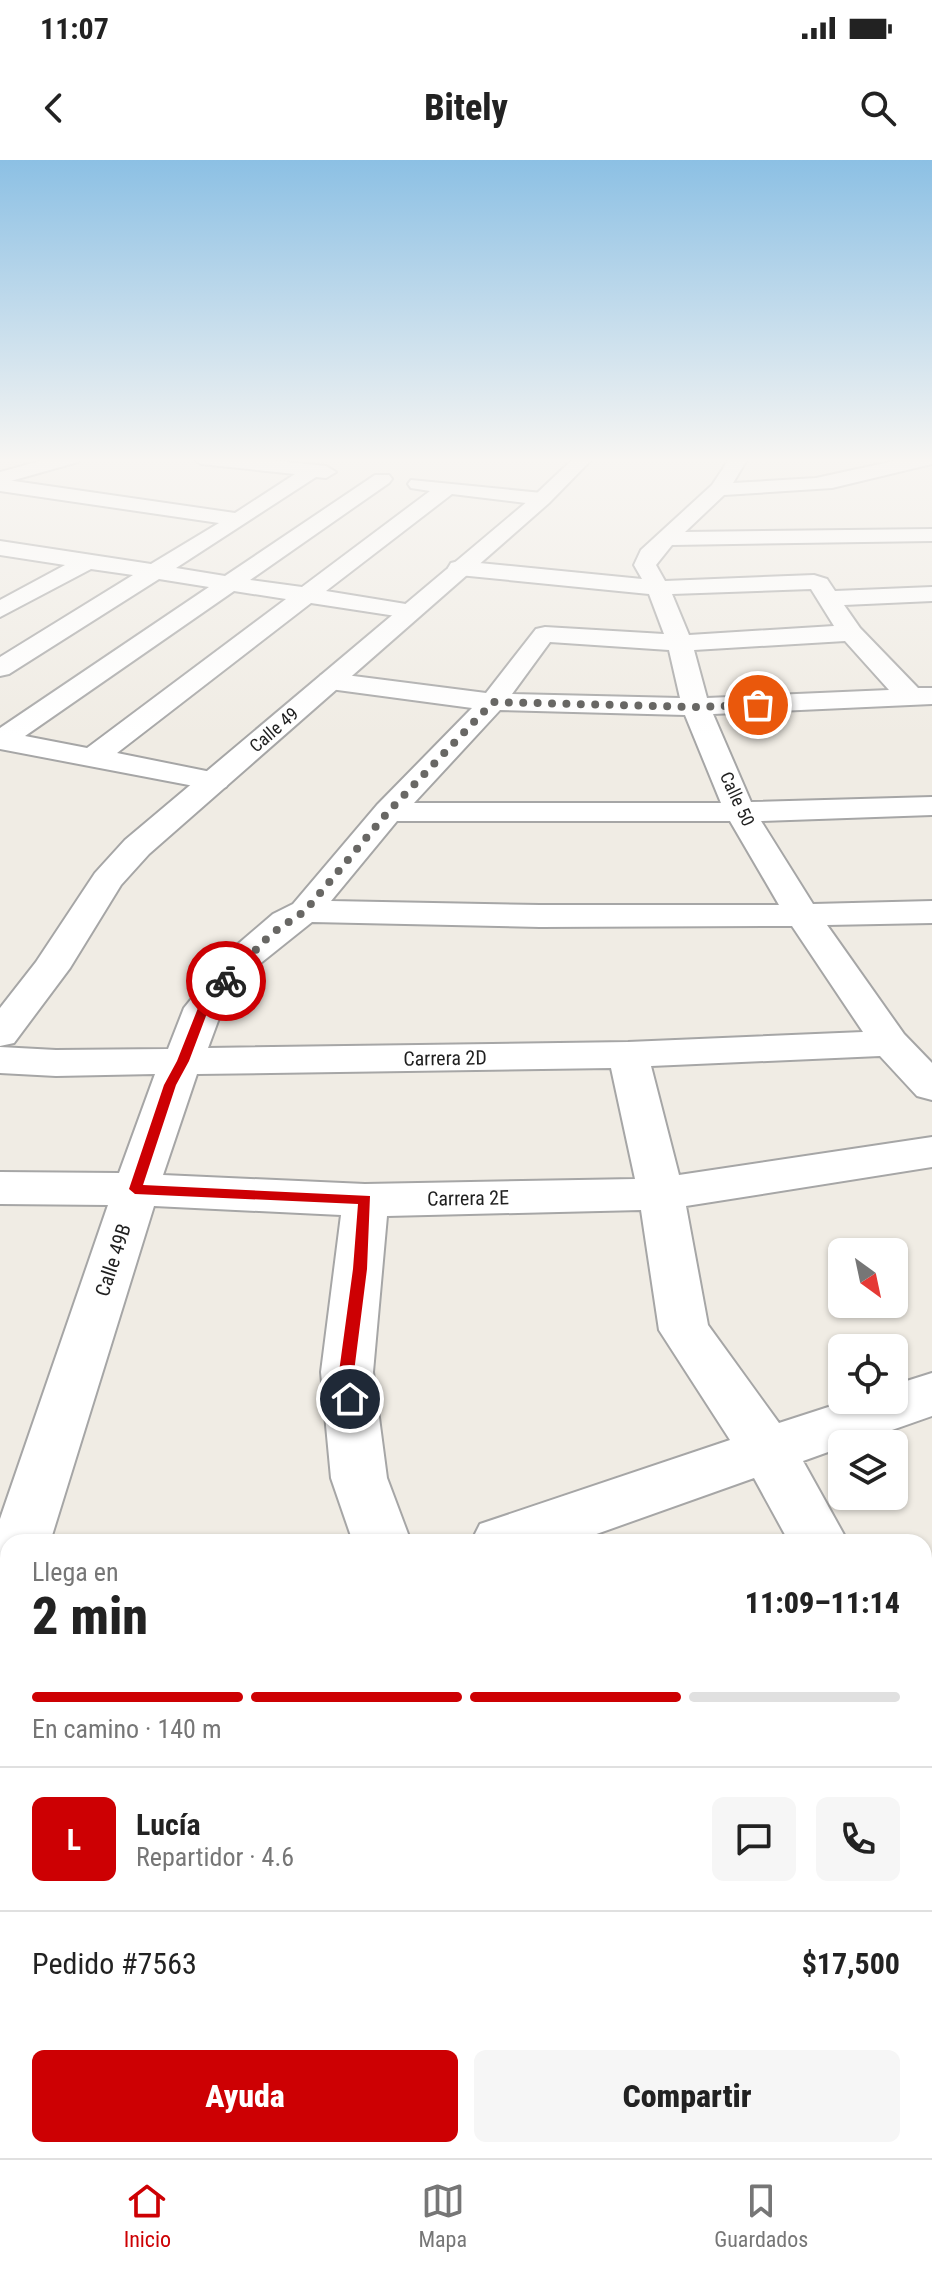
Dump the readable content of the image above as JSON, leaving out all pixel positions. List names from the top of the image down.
{
  "streets": {
    "street": [
      "Calle 49",
      "Calle 50",
      "Carrera 2D",
      "Carrera 2E",
      "Calle 49B"
    ]
  },
  "crossings": [
    ["Calle 50", "Carrera 2D"],
    ["Calle 50", "Calle 49B"],
    ["Carrera 2D", "Calle 49B"],
    ["Carrera 2E", "Calle 49B"]
  ],
  "north": "bottom right",
  "page": {
    "status": "11:07",
    "header": "Bitely",
    "heading": ["2 min", "Llega en", "11:09–11:14"],
    "panel": [
      "Lucía",
      "Repartidor · 4.6",
      "Pedido #7563",
      "$17,500"
    ],
    "bar": "En camino · 140 m",
    "round": "L",
    "buttons": ["Ayuda", "Compartir"],
    "tabs": ["Inicio", "Mapa", "Guardados"]
  }
}
